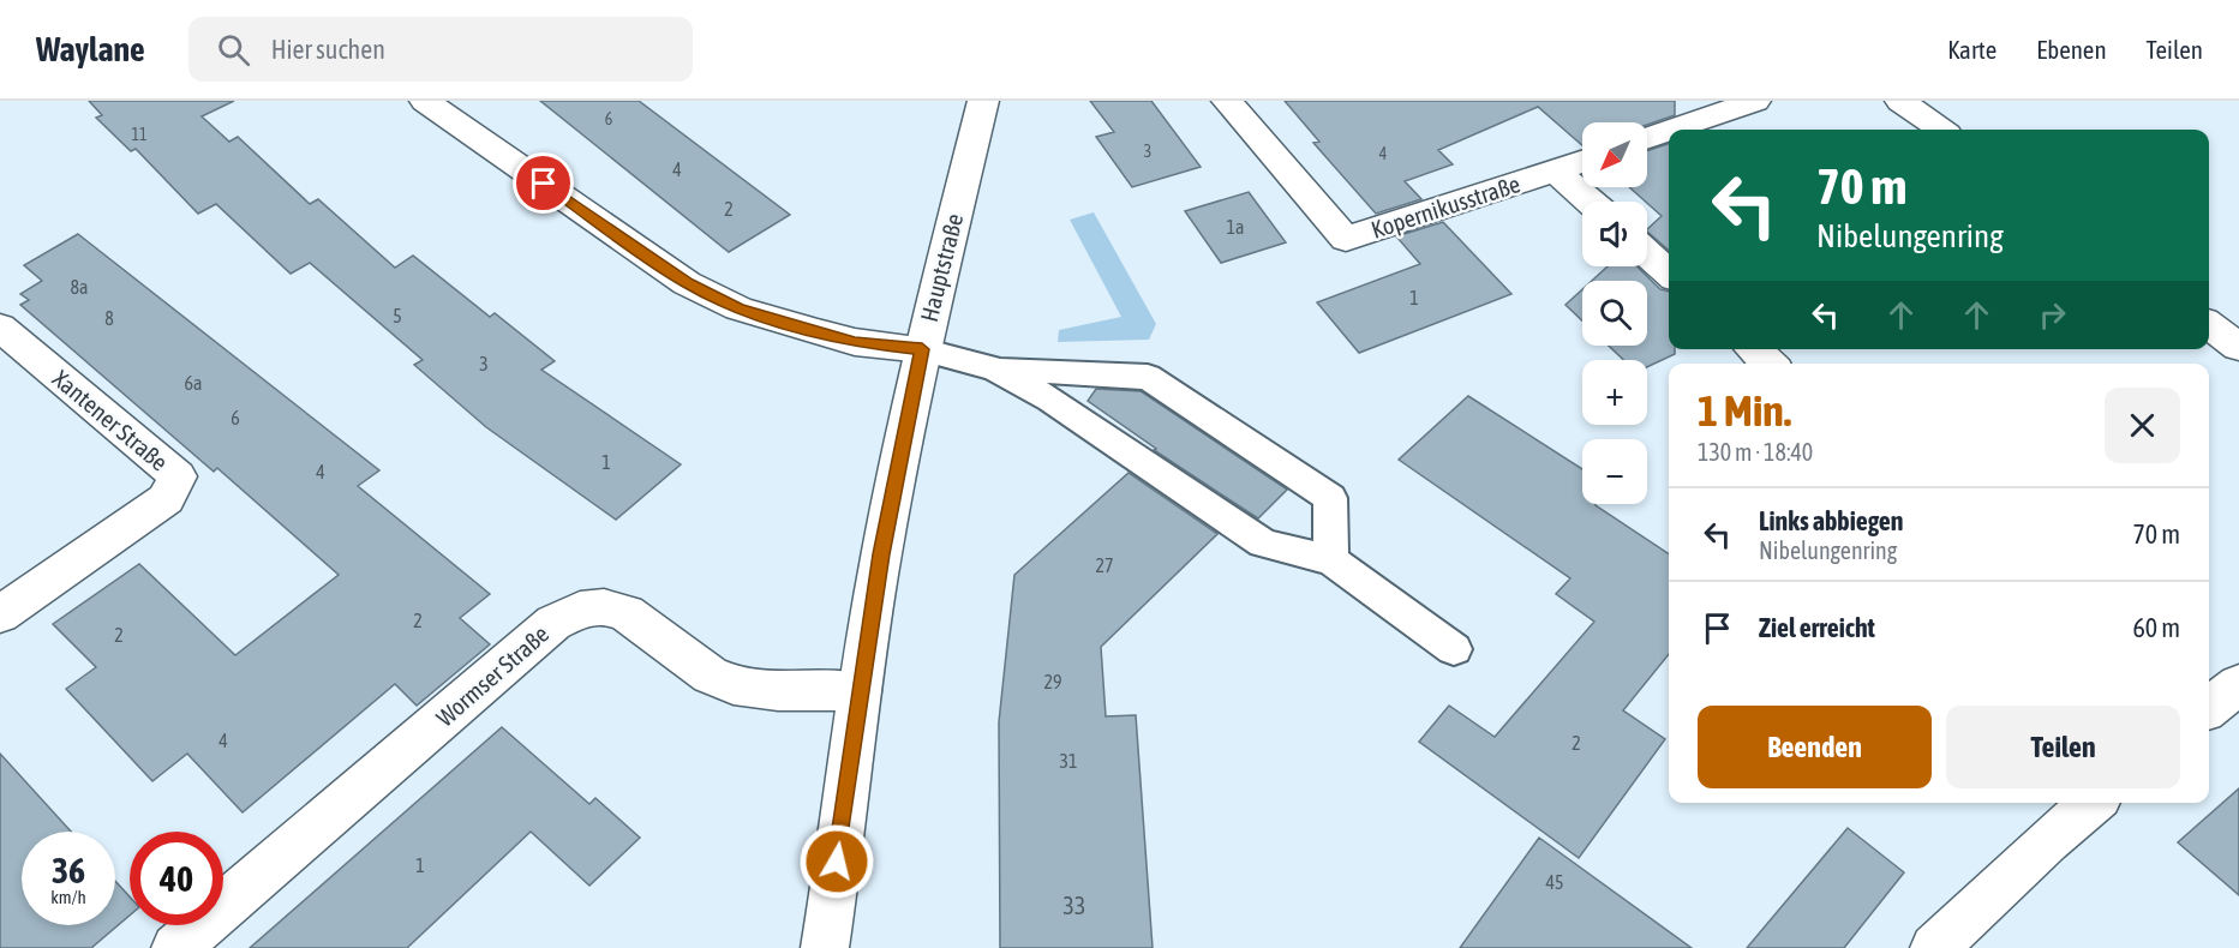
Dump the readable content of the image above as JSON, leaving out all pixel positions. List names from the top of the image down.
{
  "streets": {
    "street": [
      "Kopernikusstraße",
      "Hauptstraße",
      "Xantener Straße",
      "Wormser Straße"
    ]
  },
  "crossings": [
    ["Hauptstraße", "Wormser Straße"]
  ],
  "house_numbers": [
    "6",
    "11",
    "3",
    "4",
    "4",
    "2",
    "1a",
    "8a",
    "1",
    "5",
    "8",
    "3",
    "6a",
    "6",
    "1",
    "4",
    "27",
    "2",
    "2",
    "29",
    "4",
    "2",
    "31",
    "1",
    "45",
    "33"
  ],
  "north": "bottom left",
  "page": {
    "header": "Waylane",
    "search": "Hier suchen",
    "nav": ["Karte", "Ebenen", "Teilen"],
    "map_buttons": ["+", "−"],
    "turn": ["70 m", "Nibelungenring"],
    "heading": ["1 Min.", "130 m · 18:40"],
    "list": [
      {
        "name": "Links abbiegen",
        "note": "Nibelungenring",
        "value": "70 m"
      },
      {
        "name": "Ziel erreicht",
        "value": "60 m"
      }
    ],
    "buttons": ["Beenden", "Teilen"],
    "speed": "36 km/h",
    "limit": "40"
  }
}
